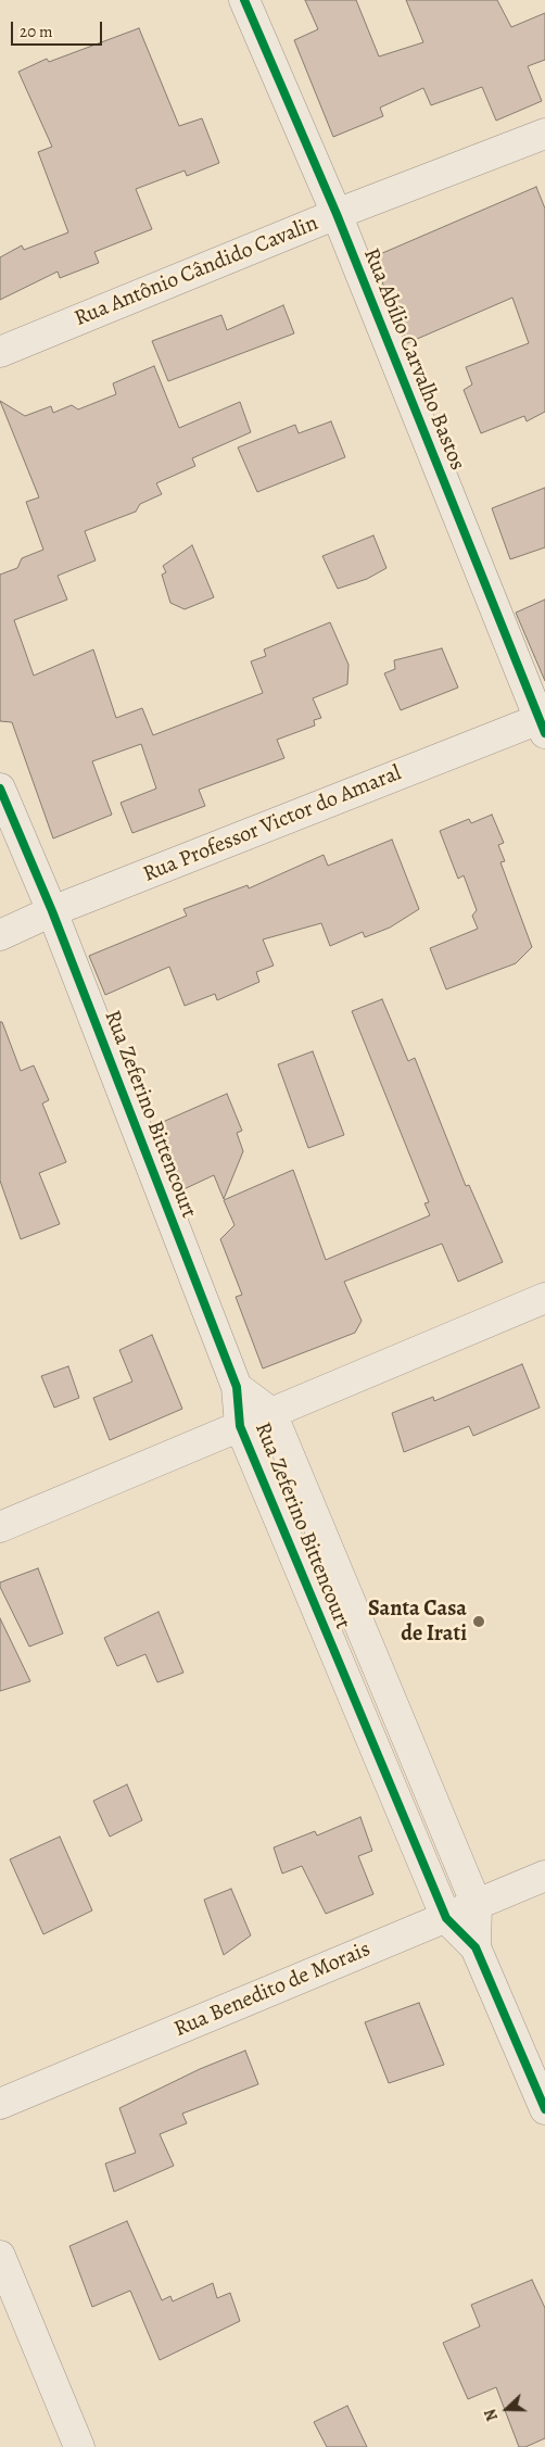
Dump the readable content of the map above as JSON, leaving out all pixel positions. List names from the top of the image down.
{
  "streets": {
    "street": [
      "Rua Antônio Cândido Cavalin",
      "Rua Abílio Carvalho Bastos",
      "Rua Professor Victor do Amaral",
      "Rua Zeferino Bittencourt",
      "Rua Benedito de Morais"
    ]
  },
  "crossings": [
    ["Rua Antônio Cândido Cavalin", "Rua Abílio Carvalho Bastos"],
    ["Rua Abílio Carvalho Bastos", "Rua Professor Victor do Amaral"],
    ["Rua Professor Victor do Amaral", "Rua Zeferino Bittencourt"],
    ["Rua Zeferino Bittencourt", "Rua Benedito de Morais"]
  ],
  "places": ["Santa Casa de Irati"],
  "scale_bar": "20 m",
  "north": "left"
}
